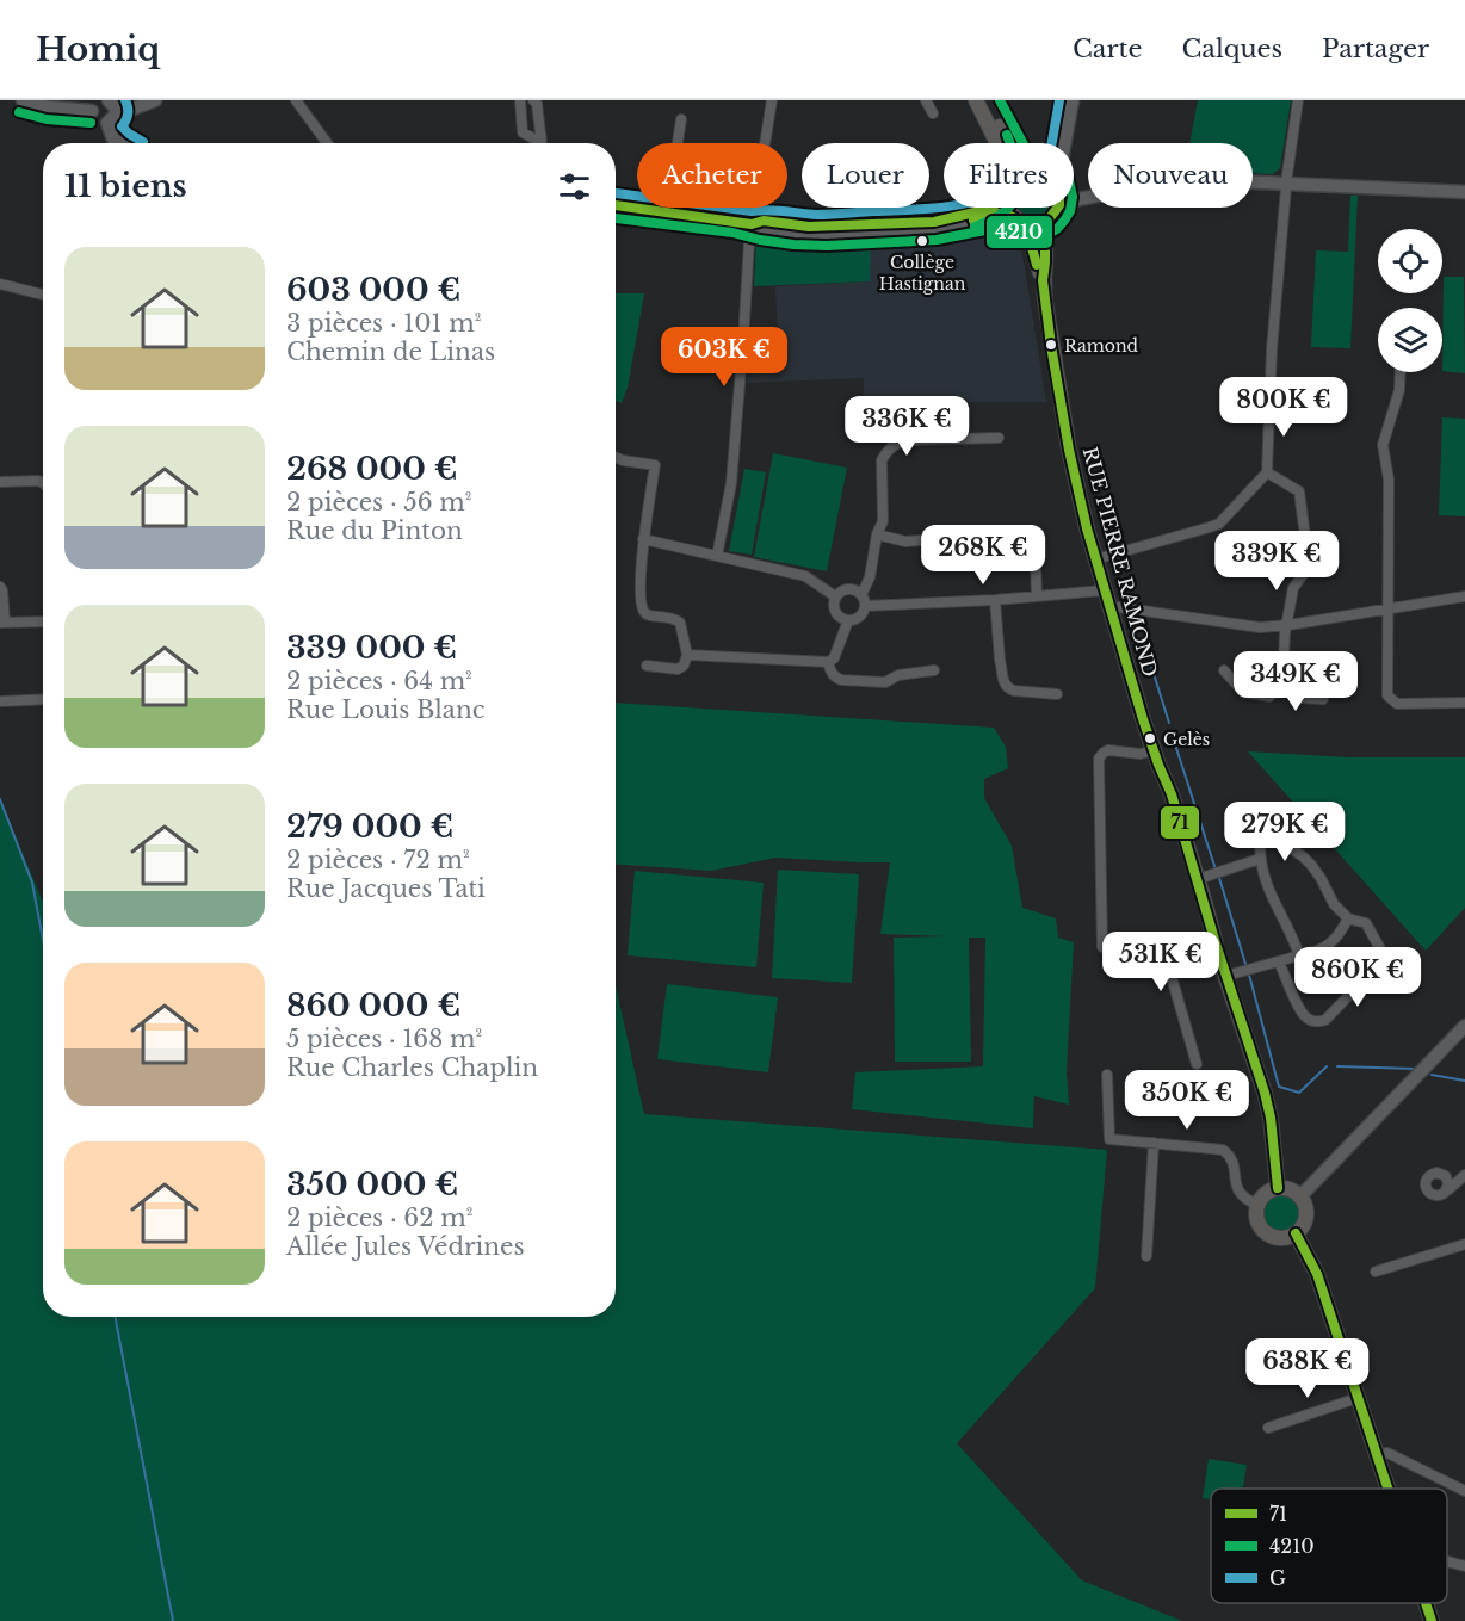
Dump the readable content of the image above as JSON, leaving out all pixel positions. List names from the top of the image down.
{
  "streets": {
    "main road": ["RUE PIERRE RAMOND"]
  },
  "places": ["Collège Hastignan", "Ramond", "Gelès"],
  "lines": ["transit line 4210", "transit line G", "transit line 71"],
  "legend": ["71", "4210", "G"],
  "page": {
    "header": "Homiq",
    "nav": ["Carte", "Calques", "Partager"],
    "chip": [
      "Acheter",
      "Louer",
      "Filtres",
      "Nouveau"
    ],
    "heading": "11 biens",
    "list": [
      {
        "name": "603 000 €",
        "note": "3 pièces · 101 m² · Chemin de Linas"
      },
      {
        "name": "268 000 €",
        "note": "2 pièces · 56 m² · Rue du Pinton"
      },
      {
        "name": "339 000 €",
        "note": "2 pièces · 64 m² · Rue Louis Blanc"
      },
      {
        "name": "279 000 €",
        "note": "2 pièces · 72 m² · Rue Jacques Tati"
      },
      {
        "name": "860 000 €",
        "note": "5 pièces · 168 m² · Rue Charles Chaplin"
      },
      {
        "name": "350 000 €",
        "note": "2 pièces · 62 m² · Allée Jules Védrines"
      }
    ],
    "price": [
      "603K €",
      "800K €",
      "336K €",
      "268K €",
      "339K €",
      "349K €",
      "279K €",
      "531K €",
      "860K €",
      "350K €",
      "638K €"
    ]
  }
}
